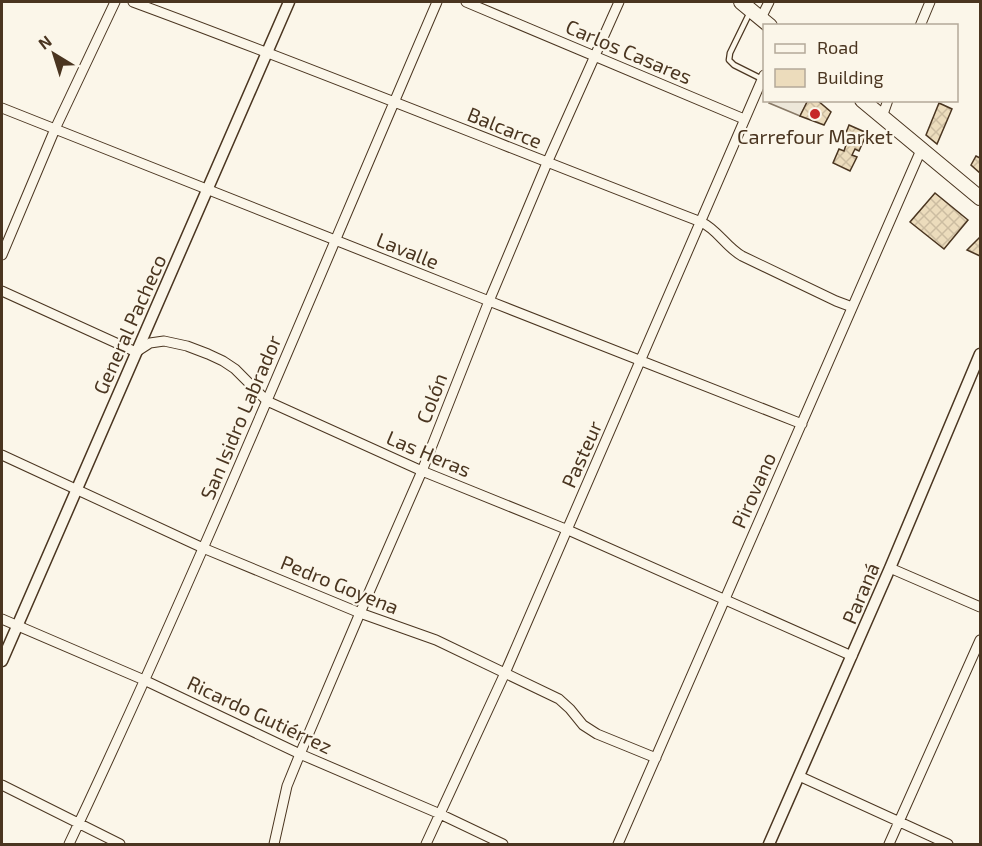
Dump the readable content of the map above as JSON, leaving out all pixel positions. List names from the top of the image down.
{
  "streets": {
    "street": [
      "Carlos Casares",
      "Balcarce",
      "Lavalle",
      "General Pacheco",
      "Colón",
      "San Isidro Labrador",
      "Las Heras",
      "Pasteur",
      "Pirovano",
      "Pedro Goyena",
      "Paraná",
      "Ricardo Gutiérrez"
    ]
  },
  "crossings": [
    ["Carlos Casares", "Colón"],
    ["Carlos Casares", "Pasteur"],
    ["Balcarce", "General Pacheco"],
    ["Balcarce", "Colón"],
    ["Balcarce", "San Isidro Labrador"],
    ["Balcarce", "Pasteur"],
    ["Balcarce", "Pirovano"],
    ["Lavalle", "General Pacheco"],
    ["Lavalle", "Colón"],
    ["Lavalle", "San Isidro Labrador"],
    ["Lavalle", "Pasteur"],
    ["Lavalle", "Pirovano"],
    ["General Pacheco", "Las Heras"],
    ["General Pacheco", "Pedro Goyena"],
    ["General Pacheco", "Ricardo Gutiérrez"],
    ["Colón", "Las Heras"],
    ["Colón", "Pedro Goyena"],
    ["Colón", "Ricardo Gutiérrez"],
    ["San Isidro Labrador", "Las Heras"],
    ["San Isidro Labrador", "Pedro Goyena"],
    ["San Isidro Labrador", "Ricardo Gutiérrez"],
    ["Las Heras", "Pasteur"],
    ["Las Heras", "Pirovano"],
    ["Las Heras", "Paraná"],
    ["Pasteur", "Pedro Goyena"],
    ["Pasteur", "Ricardo Gutiérrez"],
    ["Pirovano", "Pedro Goyena"]
  ],
  "places": ["Carrefour Market"],
  "legend": ["Road", "Building"],
  "north": "top left"
}
